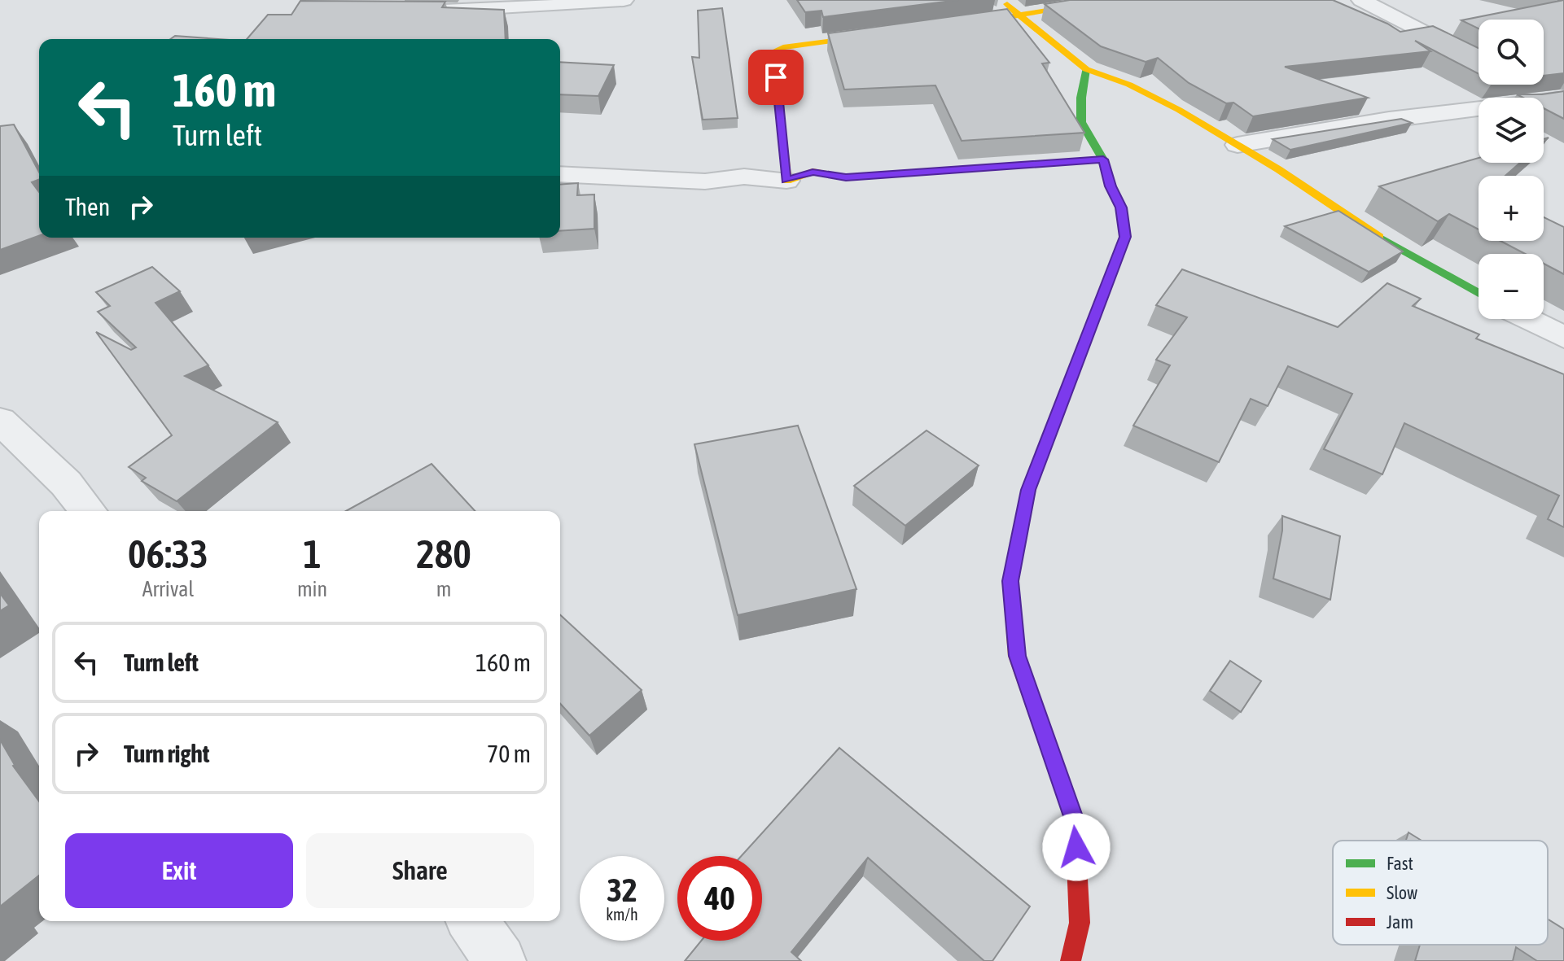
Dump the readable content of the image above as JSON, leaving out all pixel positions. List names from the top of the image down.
{
  "legend": ["Fast", "Slow", "Jam"],
  "page": {
    "map_buttons": ["+", "−"],
    "turn": ["160 m", "Turn left"],
    "then": "Then",
    "eta": [
      "06:33",
      "Arrival",
      "1",
      "min",
      "280",
      "m"
    ],
    "list": [
      {
        "name": "Turn left",
        "value": "160 m"
      },
      {
        "name": "Turn right",
        "value": "70 m"
      }
    ],
    "buttons": ["Exit", "Share"],
    "speed": "32 km/h",
    "limit": "40"
  }
}
